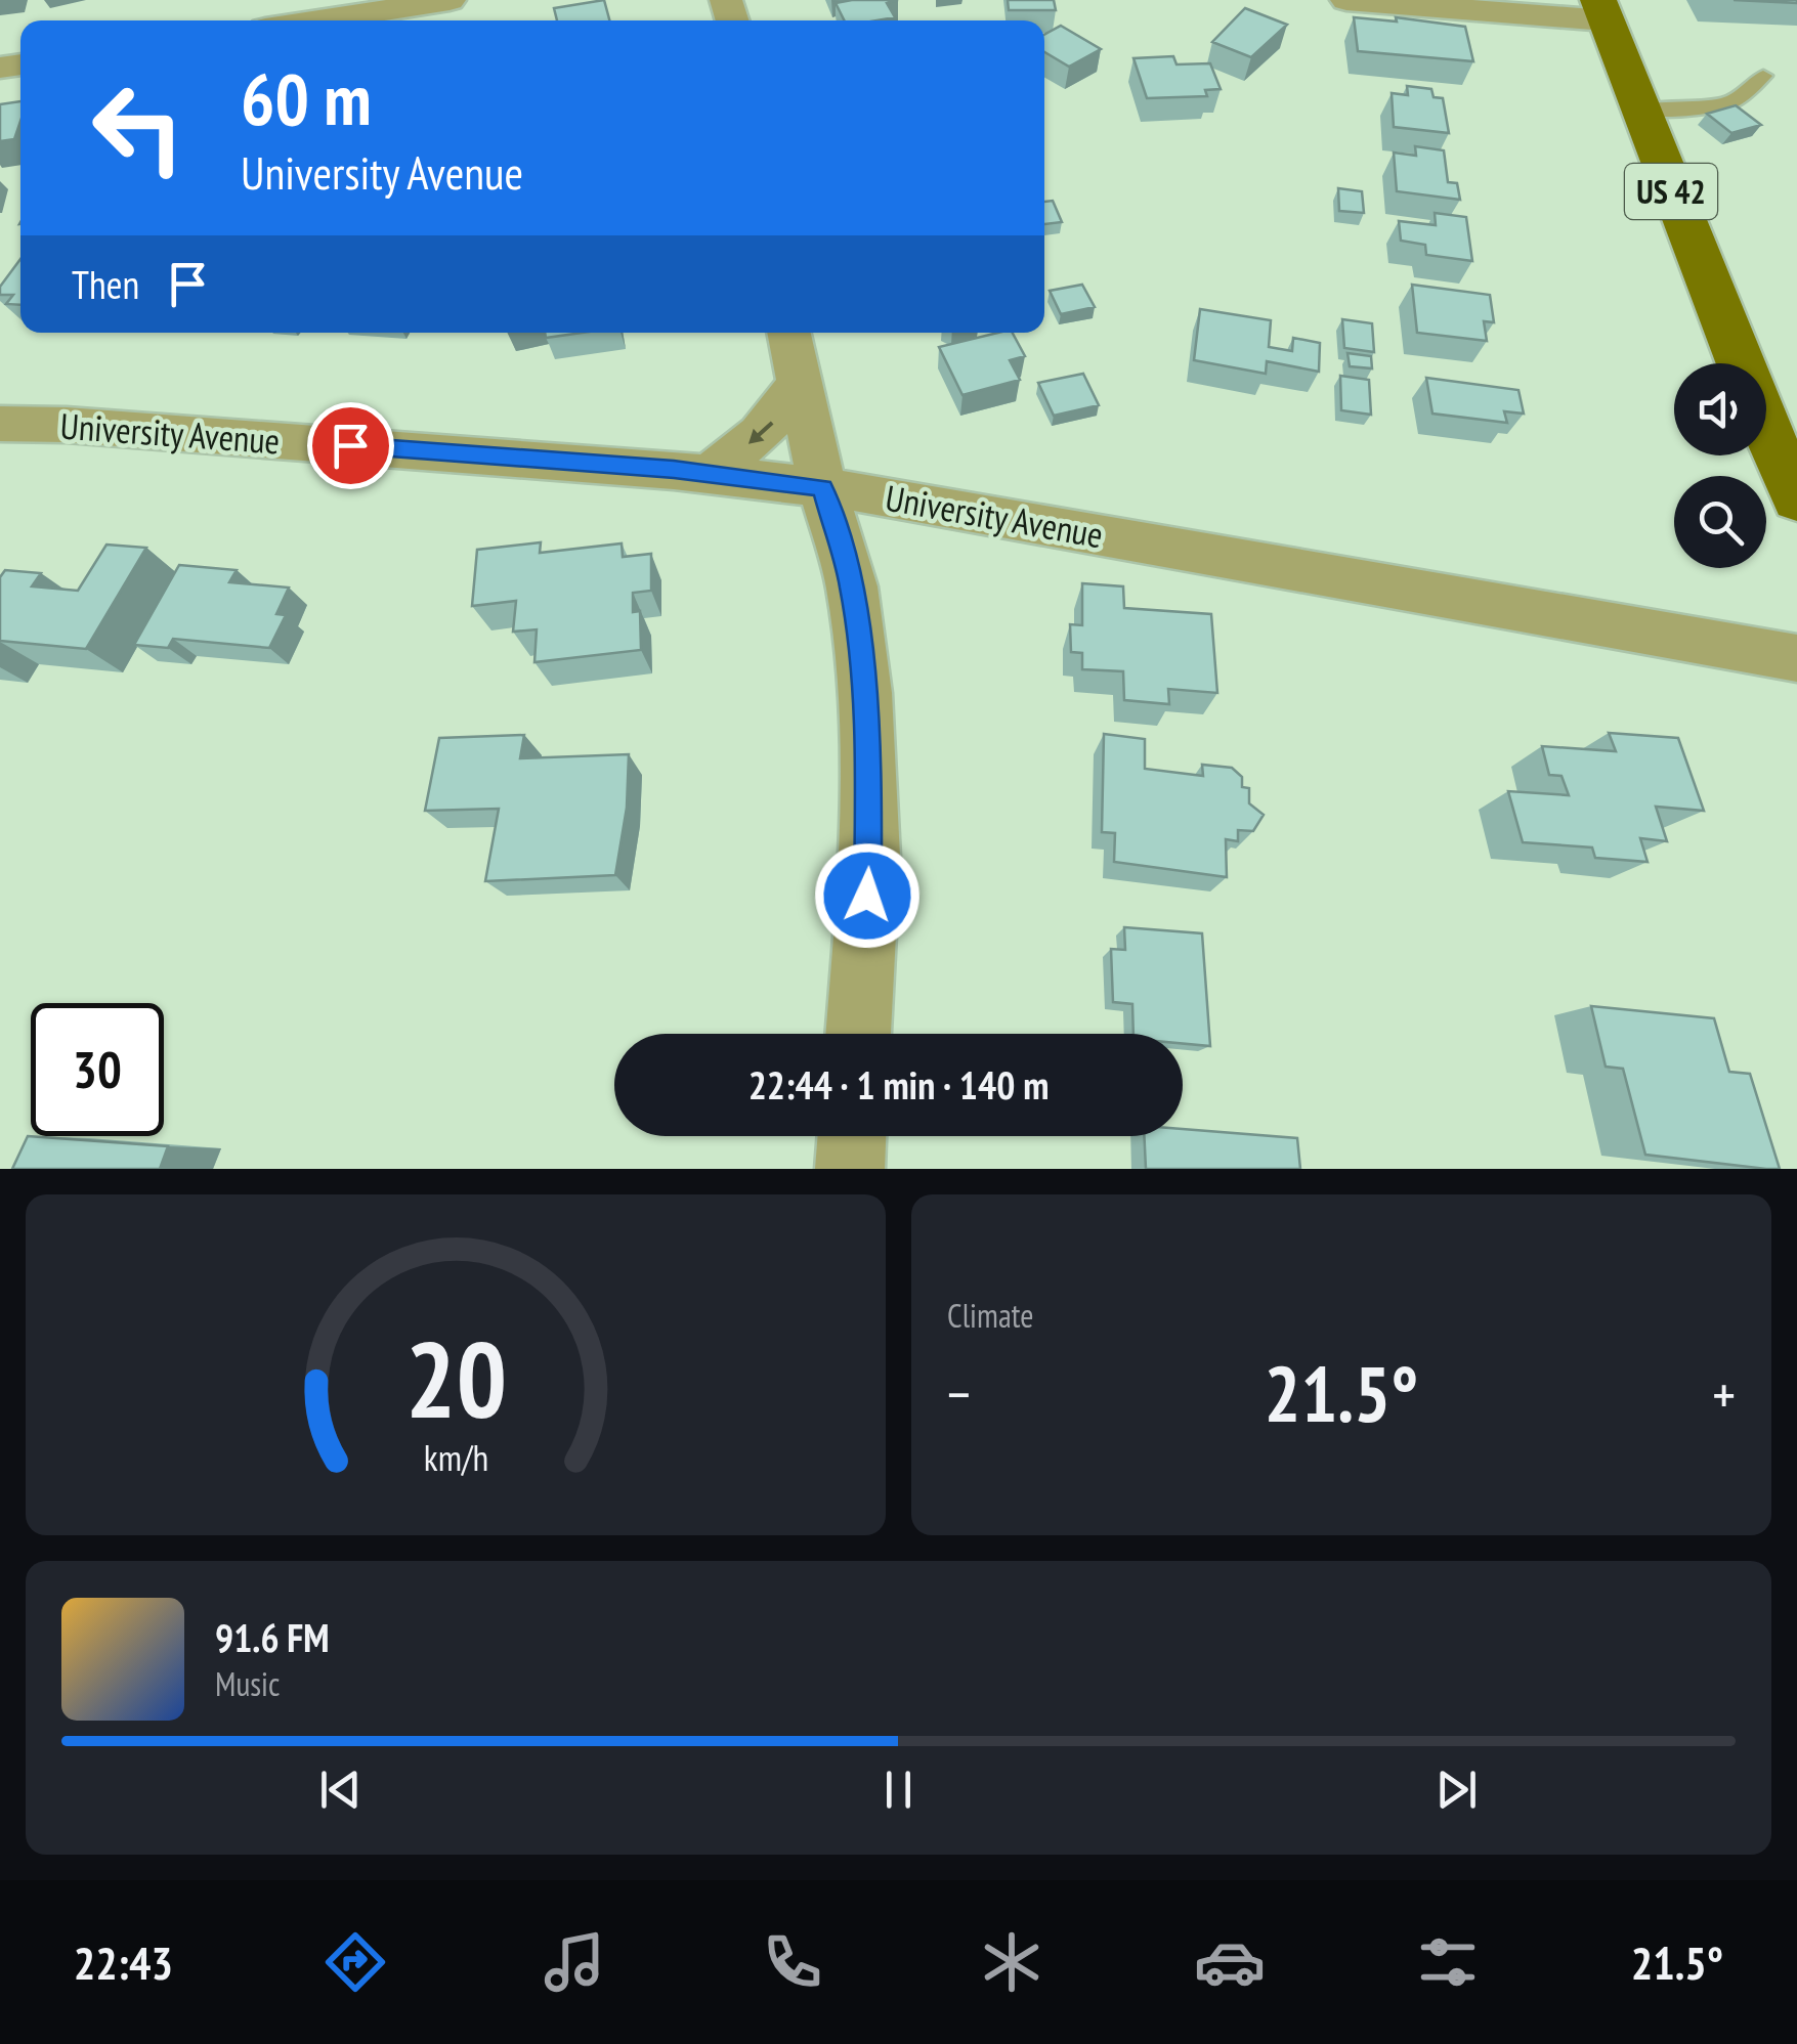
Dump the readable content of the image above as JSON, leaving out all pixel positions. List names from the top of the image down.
{
  "streets": {
    "main road": ["US 42"],
    "street": ["University Avenue"]
  },
  "page": {
    "turn": ["60 m", "University Avenue"],
    "then": "Then",
    "limit": "30",
    "trip": "22:44 · 1 min · 140 m",
    "tile": "Climate",
    "heat": ["−", "21.5°", "+"],
    "song": ["91.6 FM", "Music"],
    "tabs": ["22:43", "21.5°"],
    "gauge": ["20", "km/h"]
  }
}
